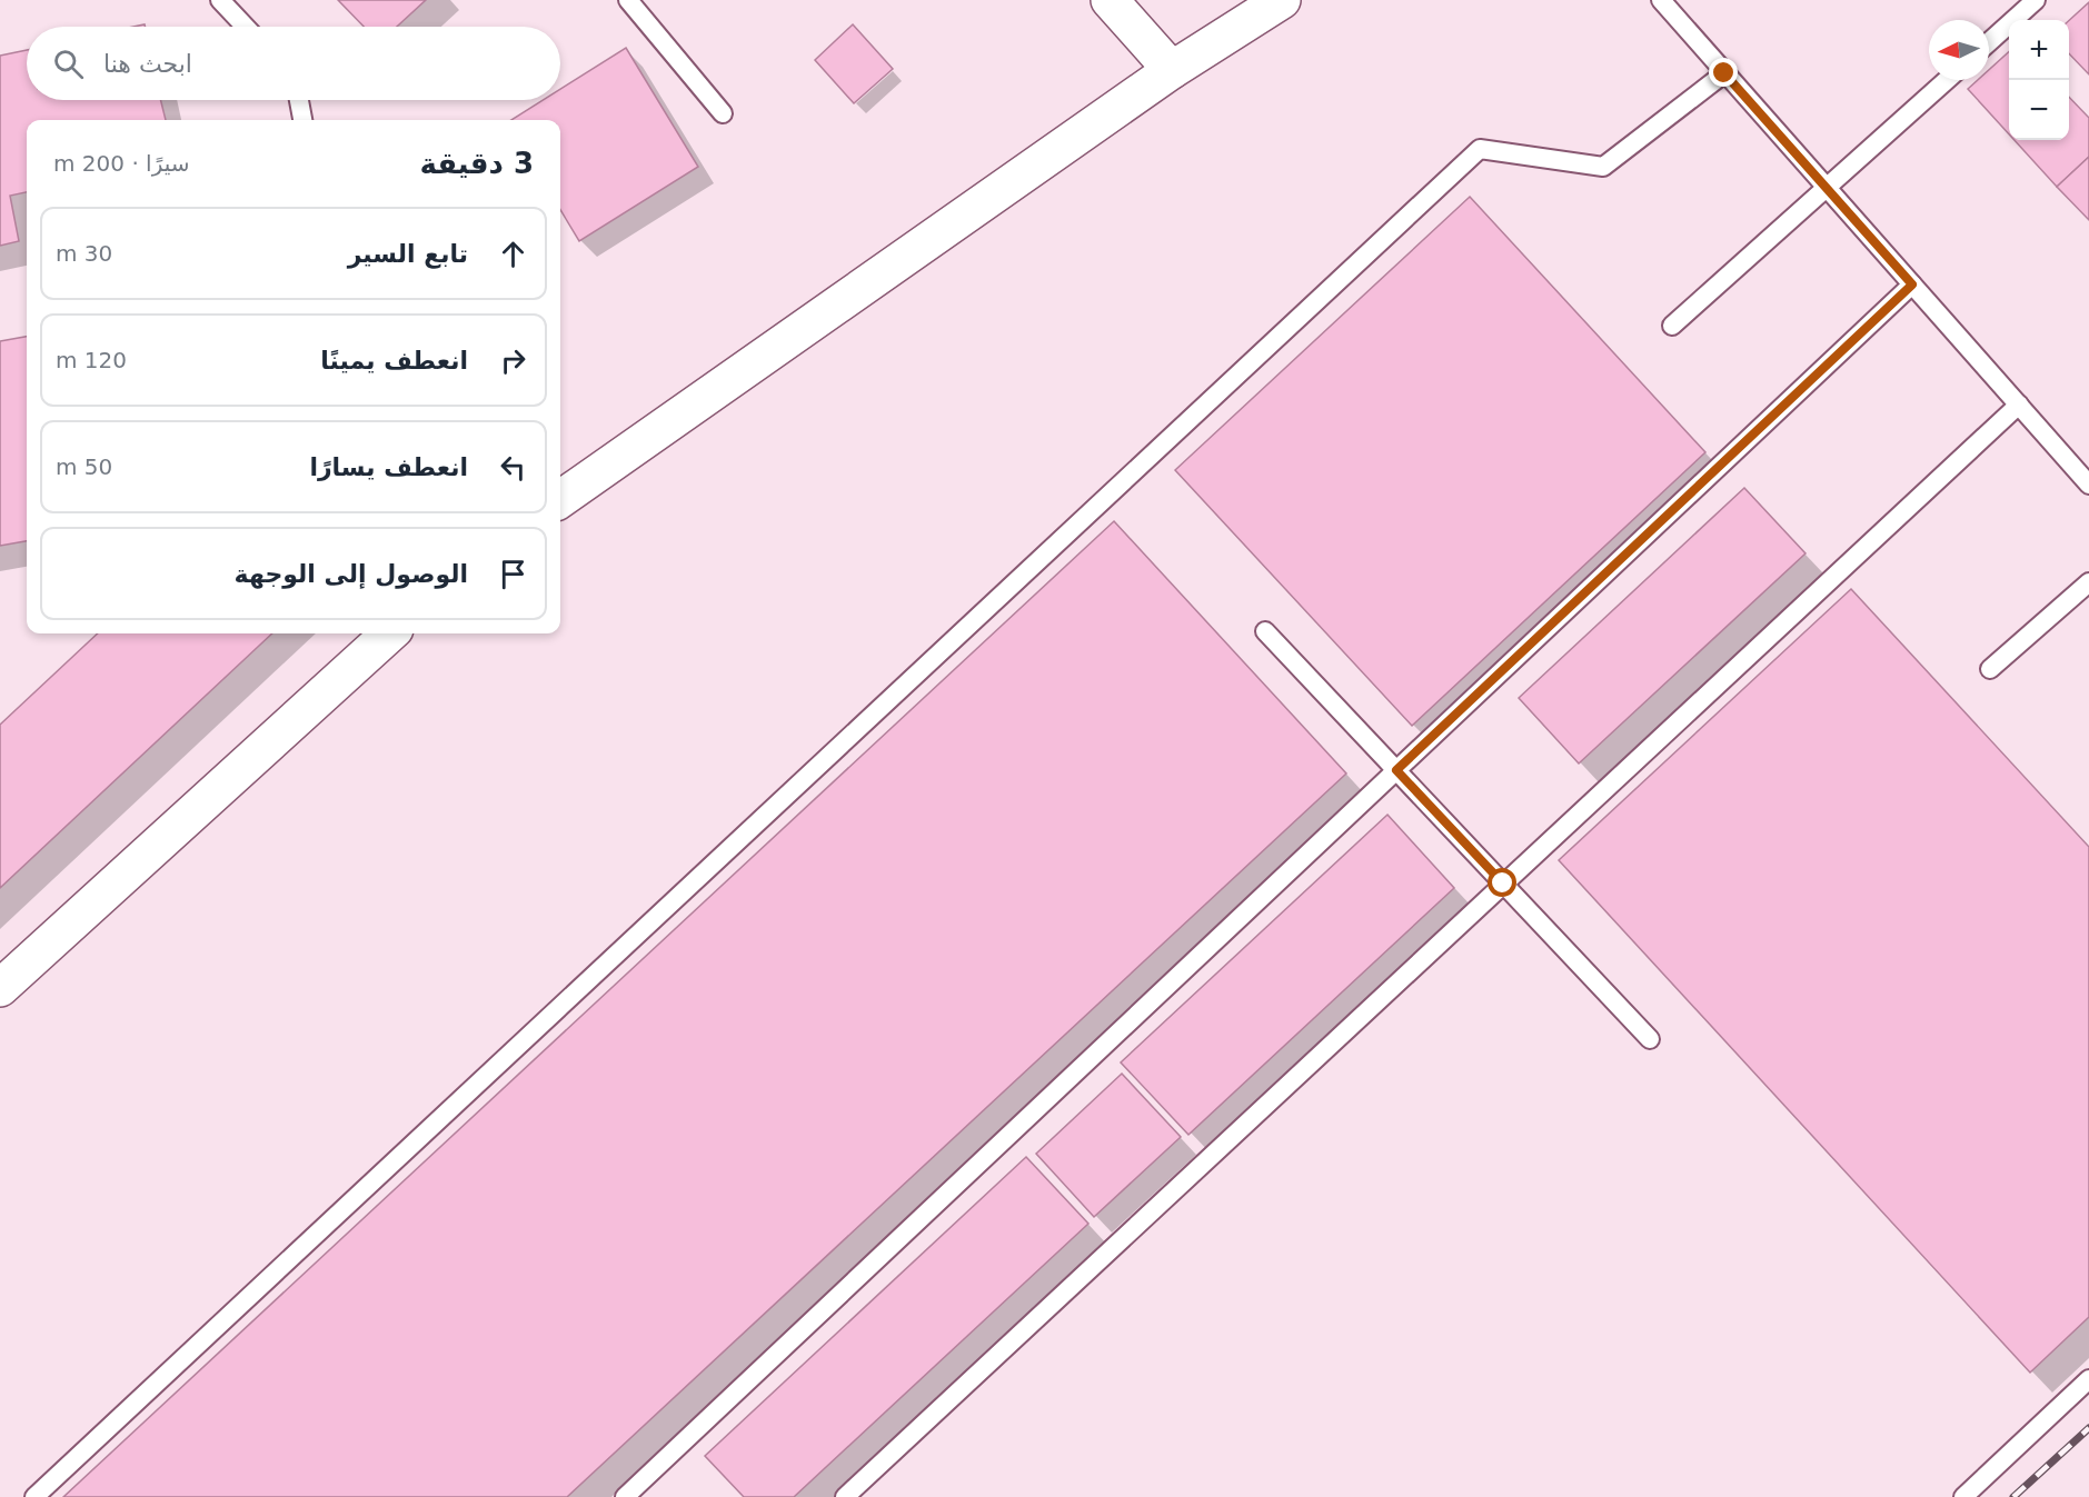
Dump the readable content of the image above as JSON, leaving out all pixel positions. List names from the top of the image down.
{
  "north": "left",
  "page": {
    "map_buttons": ["+", "−"],
    "search": "ابحث هنا",
    "heading": ["3 دقيقة", "سيرًا · 200 m"],
    "list": [
      ["تابع السير", "30 m"],
      ["انعطف يمينًا", "120 m"],
      ["انعطف يسارًا", "50 m"],
      "الوصول إلى الوجهة"
    ]
  }
}
